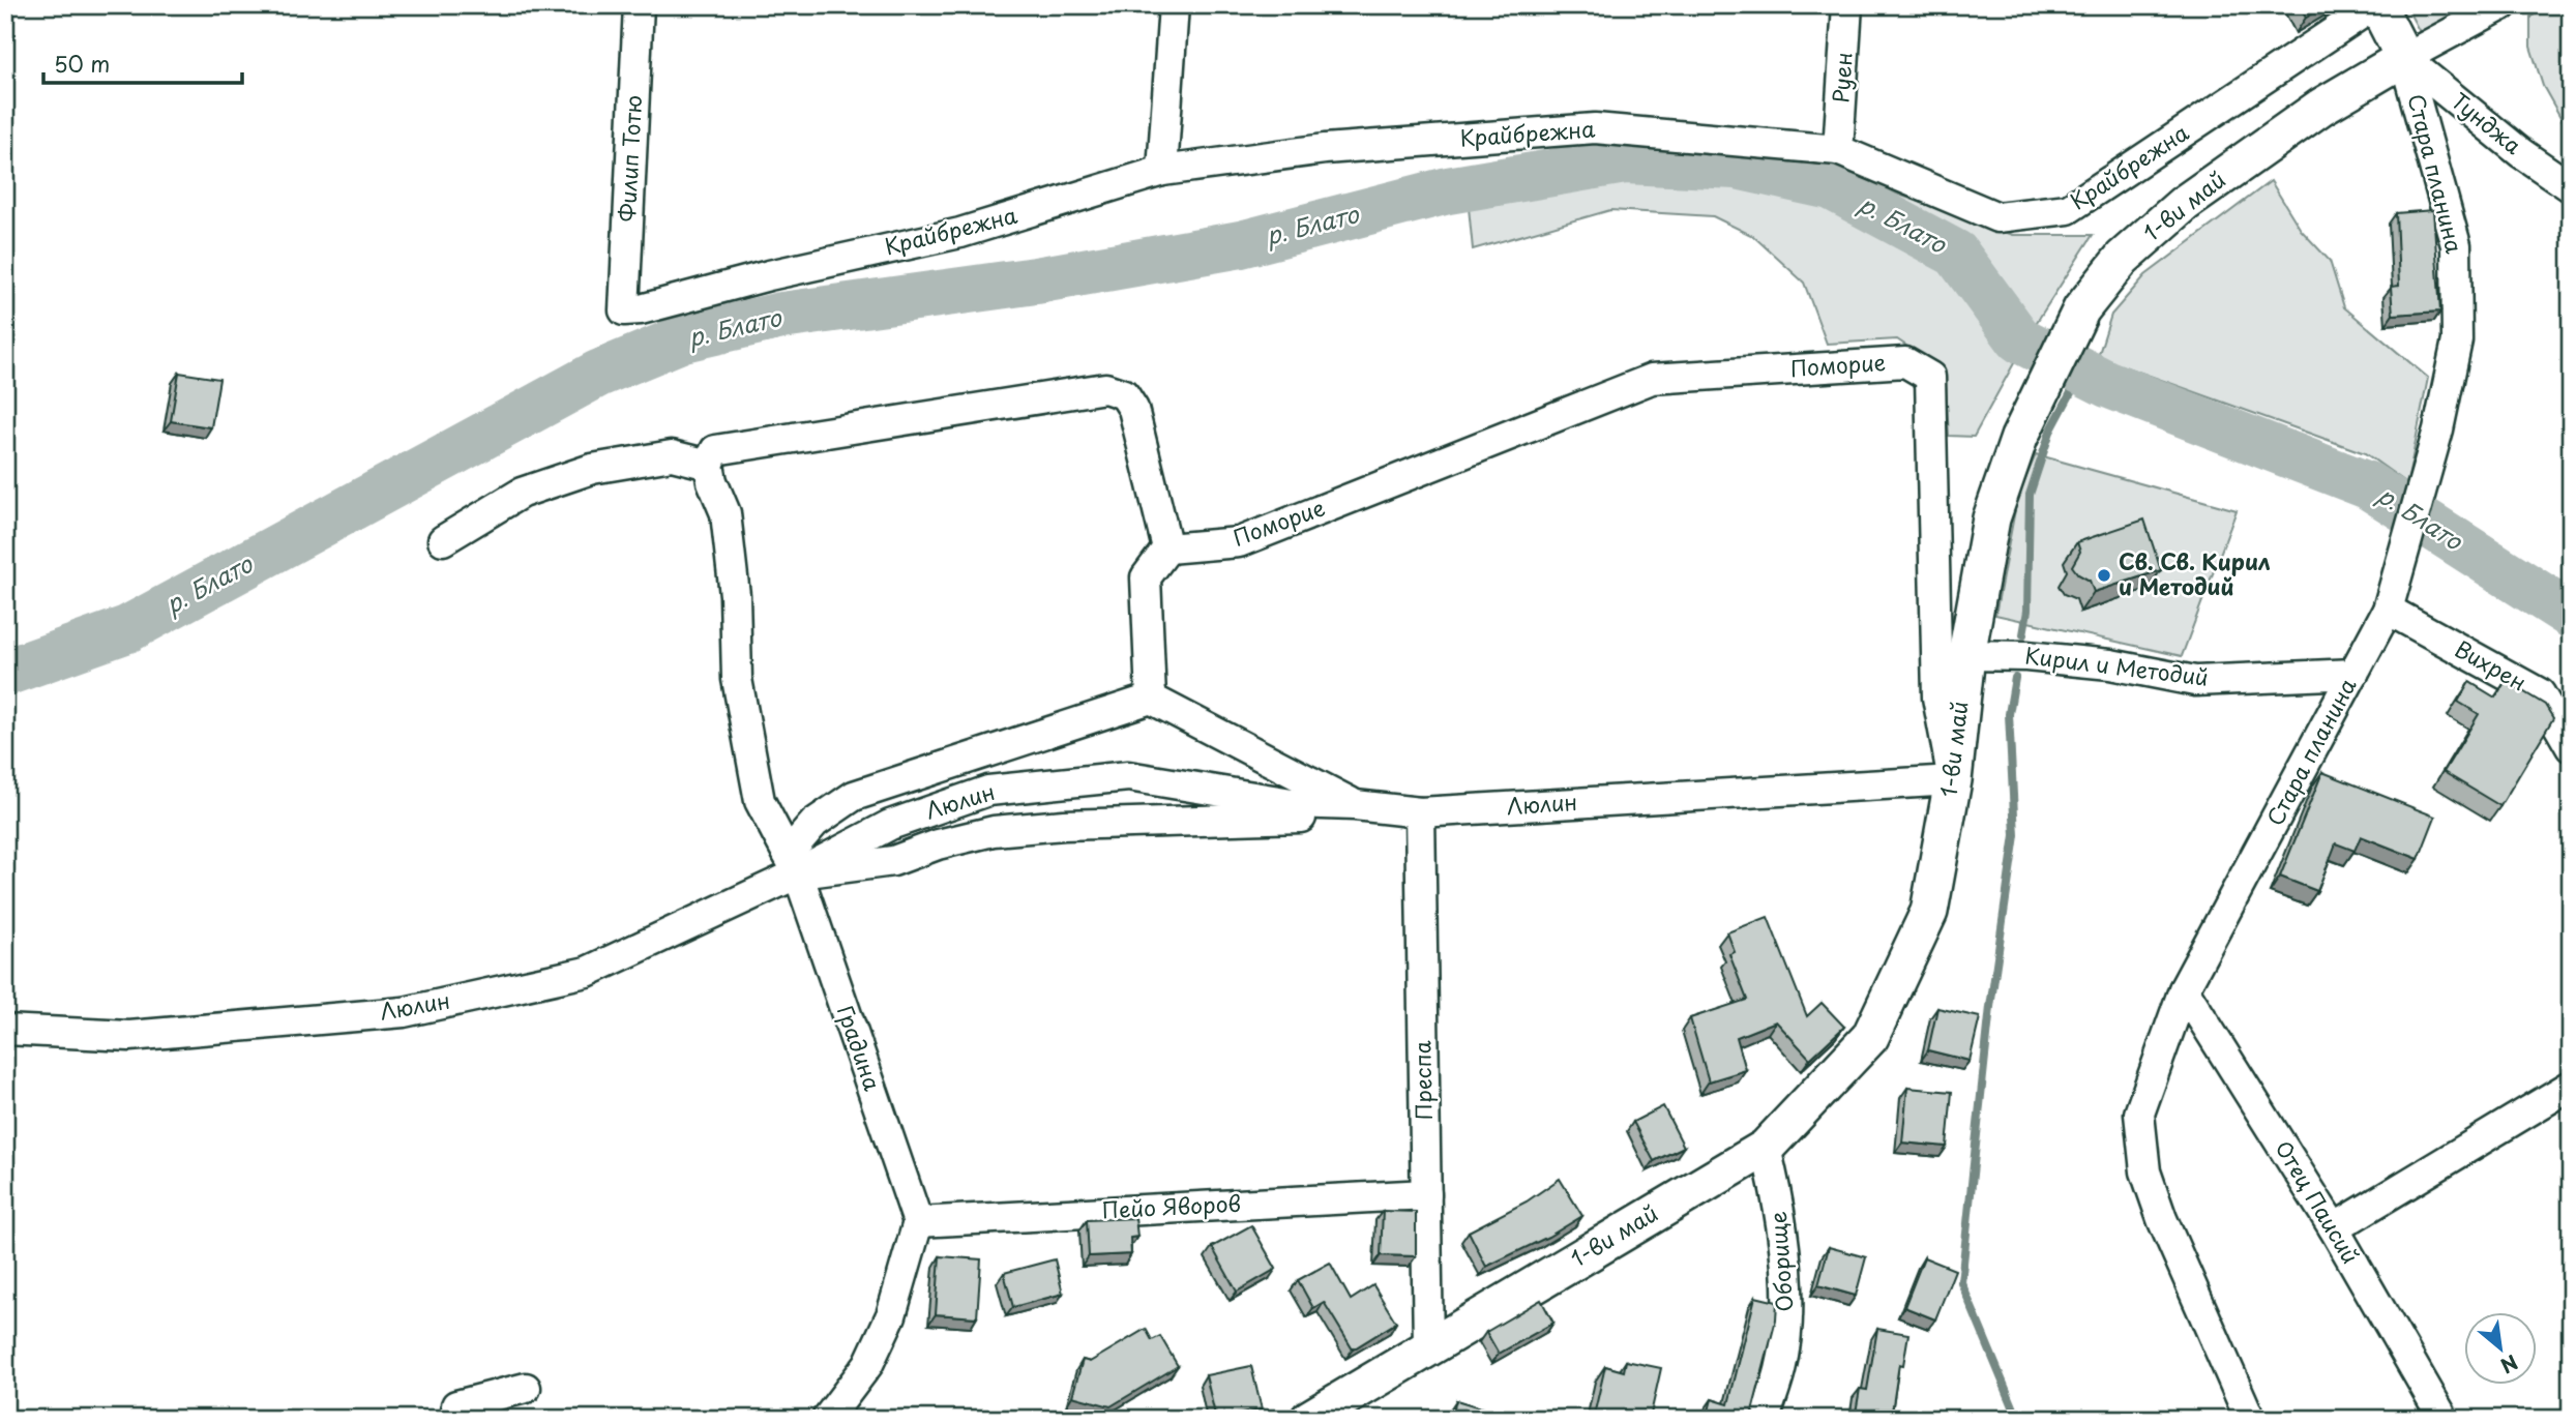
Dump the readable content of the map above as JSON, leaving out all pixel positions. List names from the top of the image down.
{
  "streets": {
    "street": [
      "Руен",
      "Тунджа",
      "Крайбрежна",
      "Филип Тотю",
      "Стара планина",
      "1-ви май",
      "Поморие",
      "Вихрен",
      "Кирил и Методий",
      "Люлин",
      "Градина",
      "Преспа",
      "Отец Паисий",
      "Пейо Яворов",
      "Оборище"
    ]
  },
  "crossings": [
    ["Руен", "Крайбрежна"],
    ["Тунджа", "Стара планина"],
    ["Тунджа", "1-ви май"],
    ["Крайбрежна", "Филип Тотю"],
    ["Стара планина", "1-ви май"],
    ["Стара планина", "Вихрен"],
    ["Стара планина", "Кирил и Методий"],
    ["Стара планина", "Отец Паисий"],
    ["1-ви май", "Поморие"],
    ["1-ви май", "Кирил и Методий"],
    ["1-ви май", "Люлин"],
    ["1-ви май", "Преспа"],
    ["1-ви май", "Оборище"],
    ["Поморие", "Люлин"],
    ["Люлин", "Градина"],
    ["Люлин", "Преспа"],
    ["Градина", "Пейо Яворов"],
    ["Преспа", "Пейо Яворов"]
  ],
  "water": ["р. Блато"],
  "places": ["Св. Св. Кирил и Методий"],
  "scale_bar": "50 m",
  "north": "bottom right"
}
